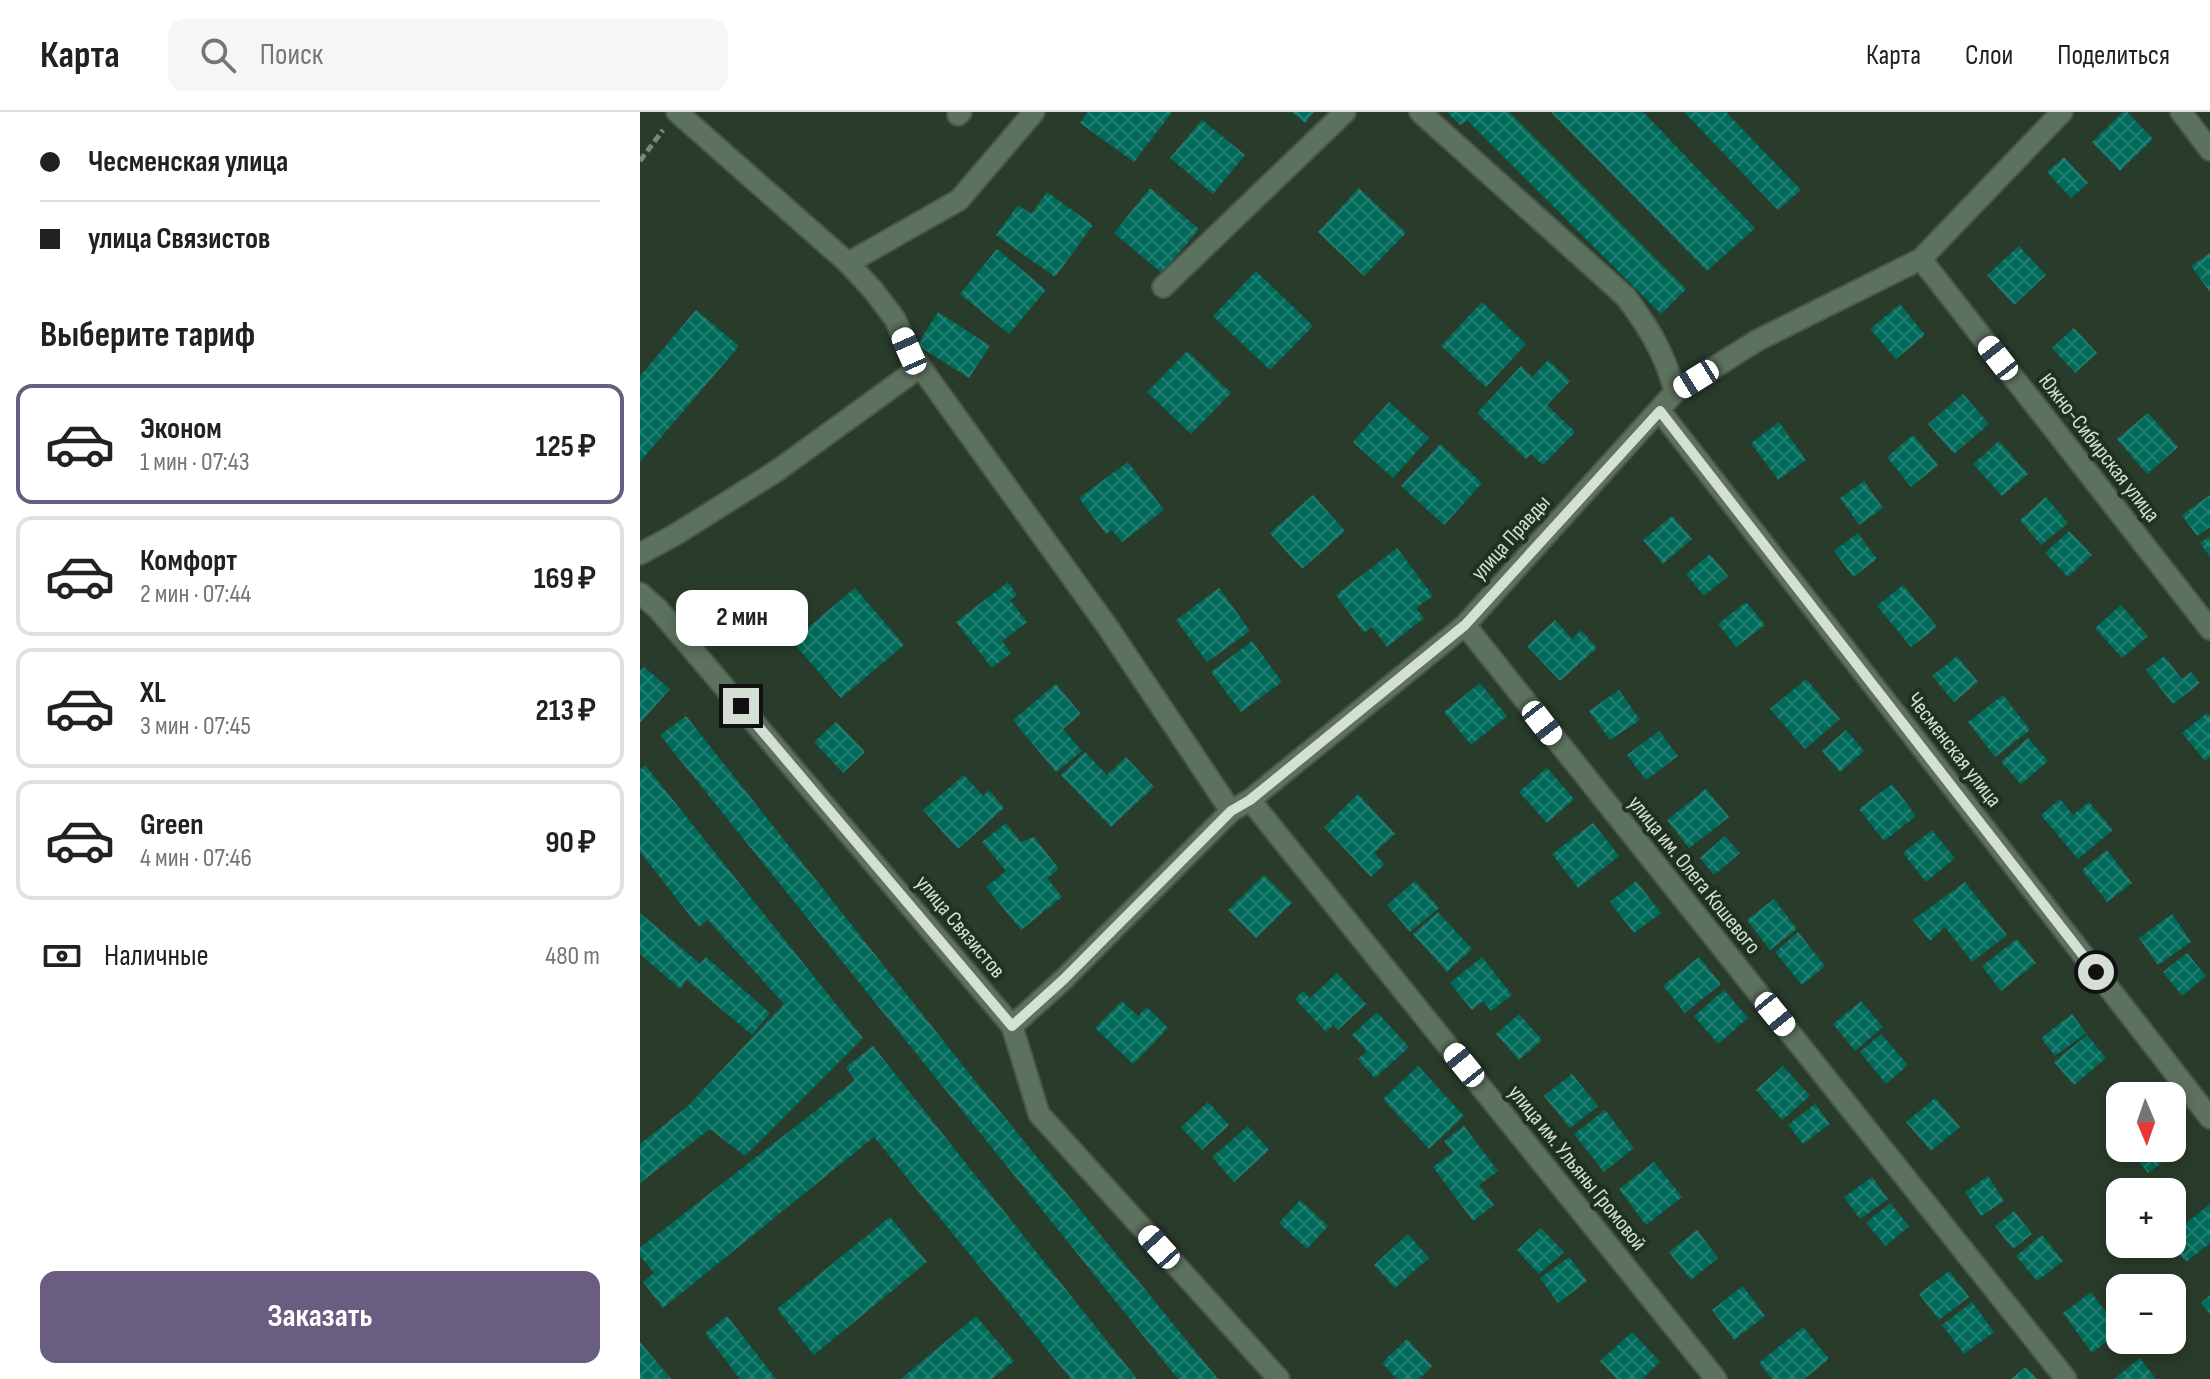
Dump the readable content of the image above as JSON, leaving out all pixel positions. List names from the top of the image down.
{
  "streets": {
    "street": [
      "Южно-Сибирская улица",
      "улица Правды",
      "Чесменская улица",
      "улица им. Олега Кошевого",
      "улица Связистов",
      "улица им. Ульяны Громовой"
    ]
  },
  "crossings": [
    ["Южно-Сибирская улица", "улица Правды"],
    ["улица Правды", "Чесменская улица"],
    ["улица Правды", "улица им. Олега Кошевого"],
    ["улица Правды", "улица Связистов"],
    ["улица Правды", "улица им. Ульяны Громовой"]
  ],
  "north": "bottom",
  "page": {
    "header": "Карта",
    "search": "Поиск",
    "nav": ["Карта", "Слои", "Поделиться"],
    "banner": ["Чесменская улица", "улица Связистов"],
    "heading": "Выберите тариф",
    "list": [
      {
        "name": "Эконом",
        "note": "1 мин · 07:43",
        "value": "125 ₽"
      },
      {
        "name": "Комфорт",
        "note": "2 мин · 07:44",
        "value": "169 ₽"
      },
      {
        "name": "XL",
        "note": "3 мин · 07:45",
        "value": "213 ₽"
      },
      {
        "name": "Green",
        "note": "4 мин · 07:46",
        "value": "90 ₽"
      }
    ],
    "bubble": "2 мин",
    "pay": ["Наличные", "480 m"],
    "map_buttons": ["+", "−"],
    "buttons": "Заказать"
  }
}
